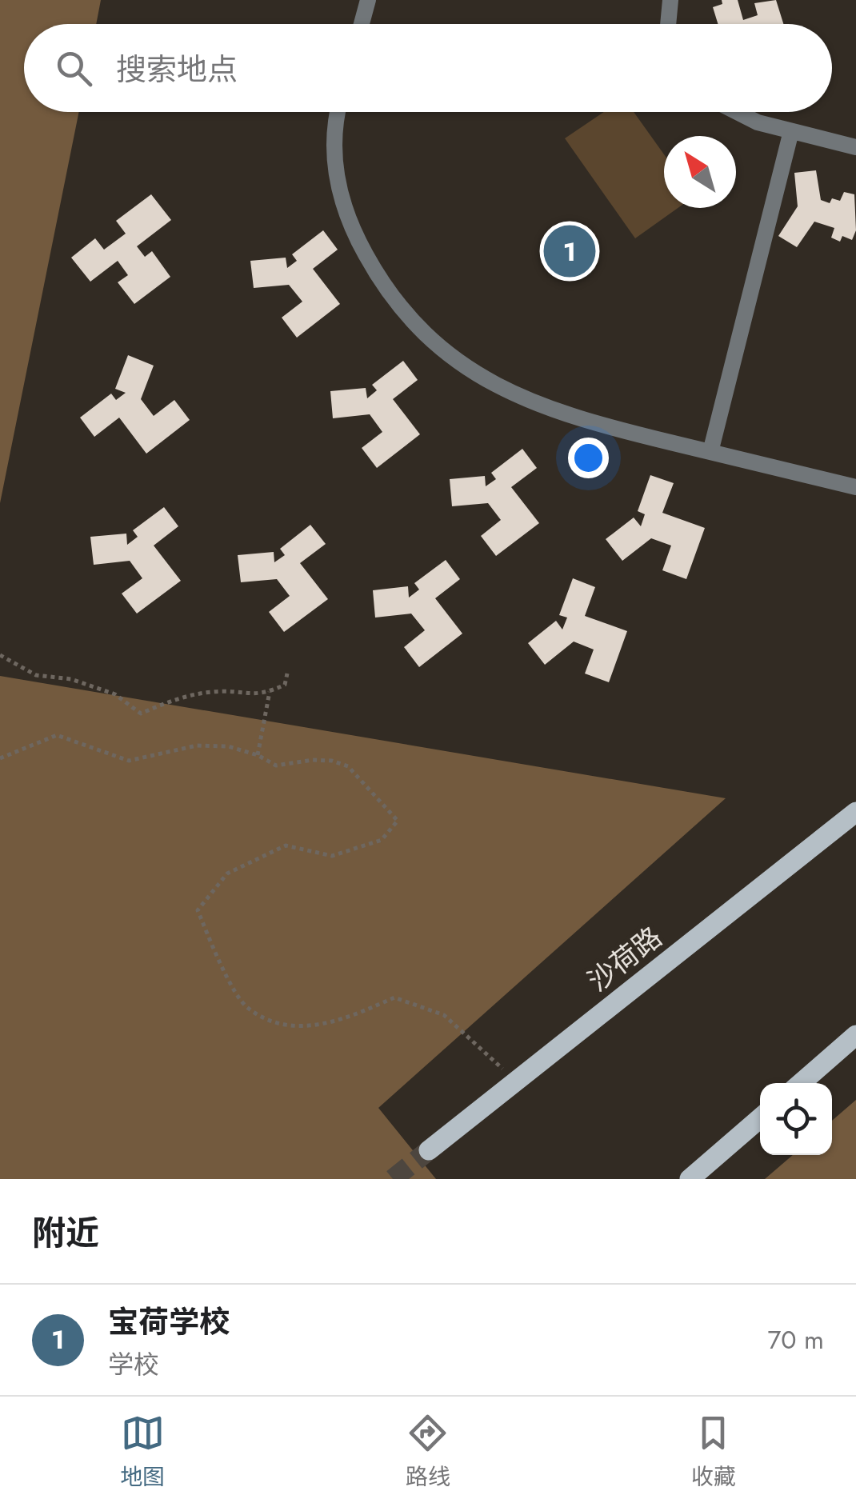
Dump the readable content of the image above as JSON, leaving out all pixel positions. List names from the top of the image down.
{
  "streets": {
    "main road": ["沙荷路"]
  },
  "north": "top left",
  "page": {
    "search": "搜索地点",
    "pins": "1",
    "heading": "附近",
    "list": [
      {
        "mark": "1",
        "name": "宝荷学校",
        "note": "学校",
        "value": "70 m"
      }
    ],
    "nav": ["地图", "路线", "收藏"]
  }
}
